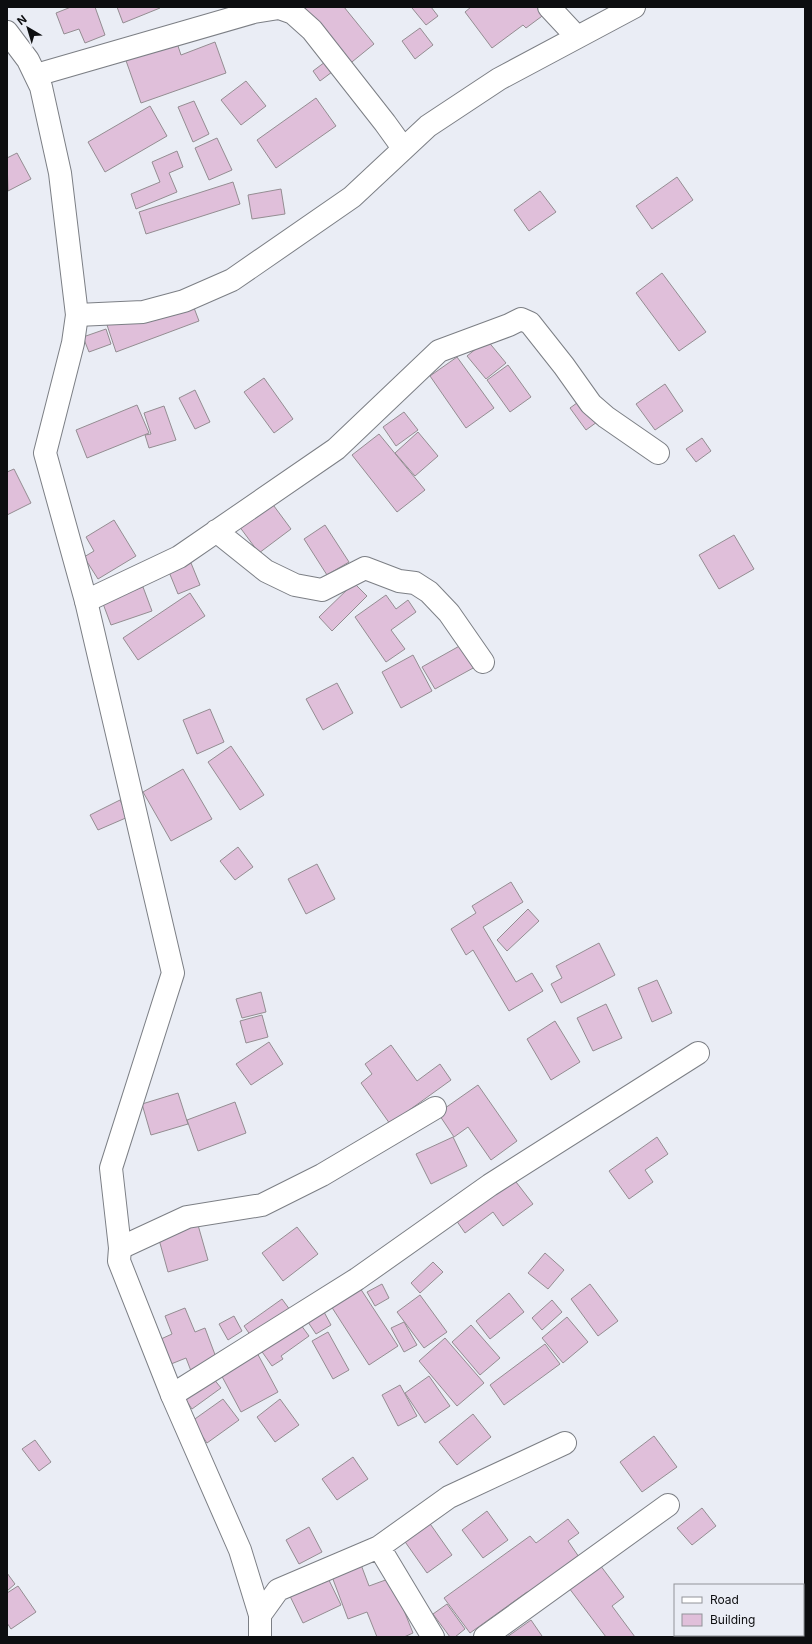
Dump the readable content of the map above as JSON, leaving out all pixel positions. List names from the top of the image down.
{
  "legend": ["Road", "Building"],
  "north": "top left"
}
